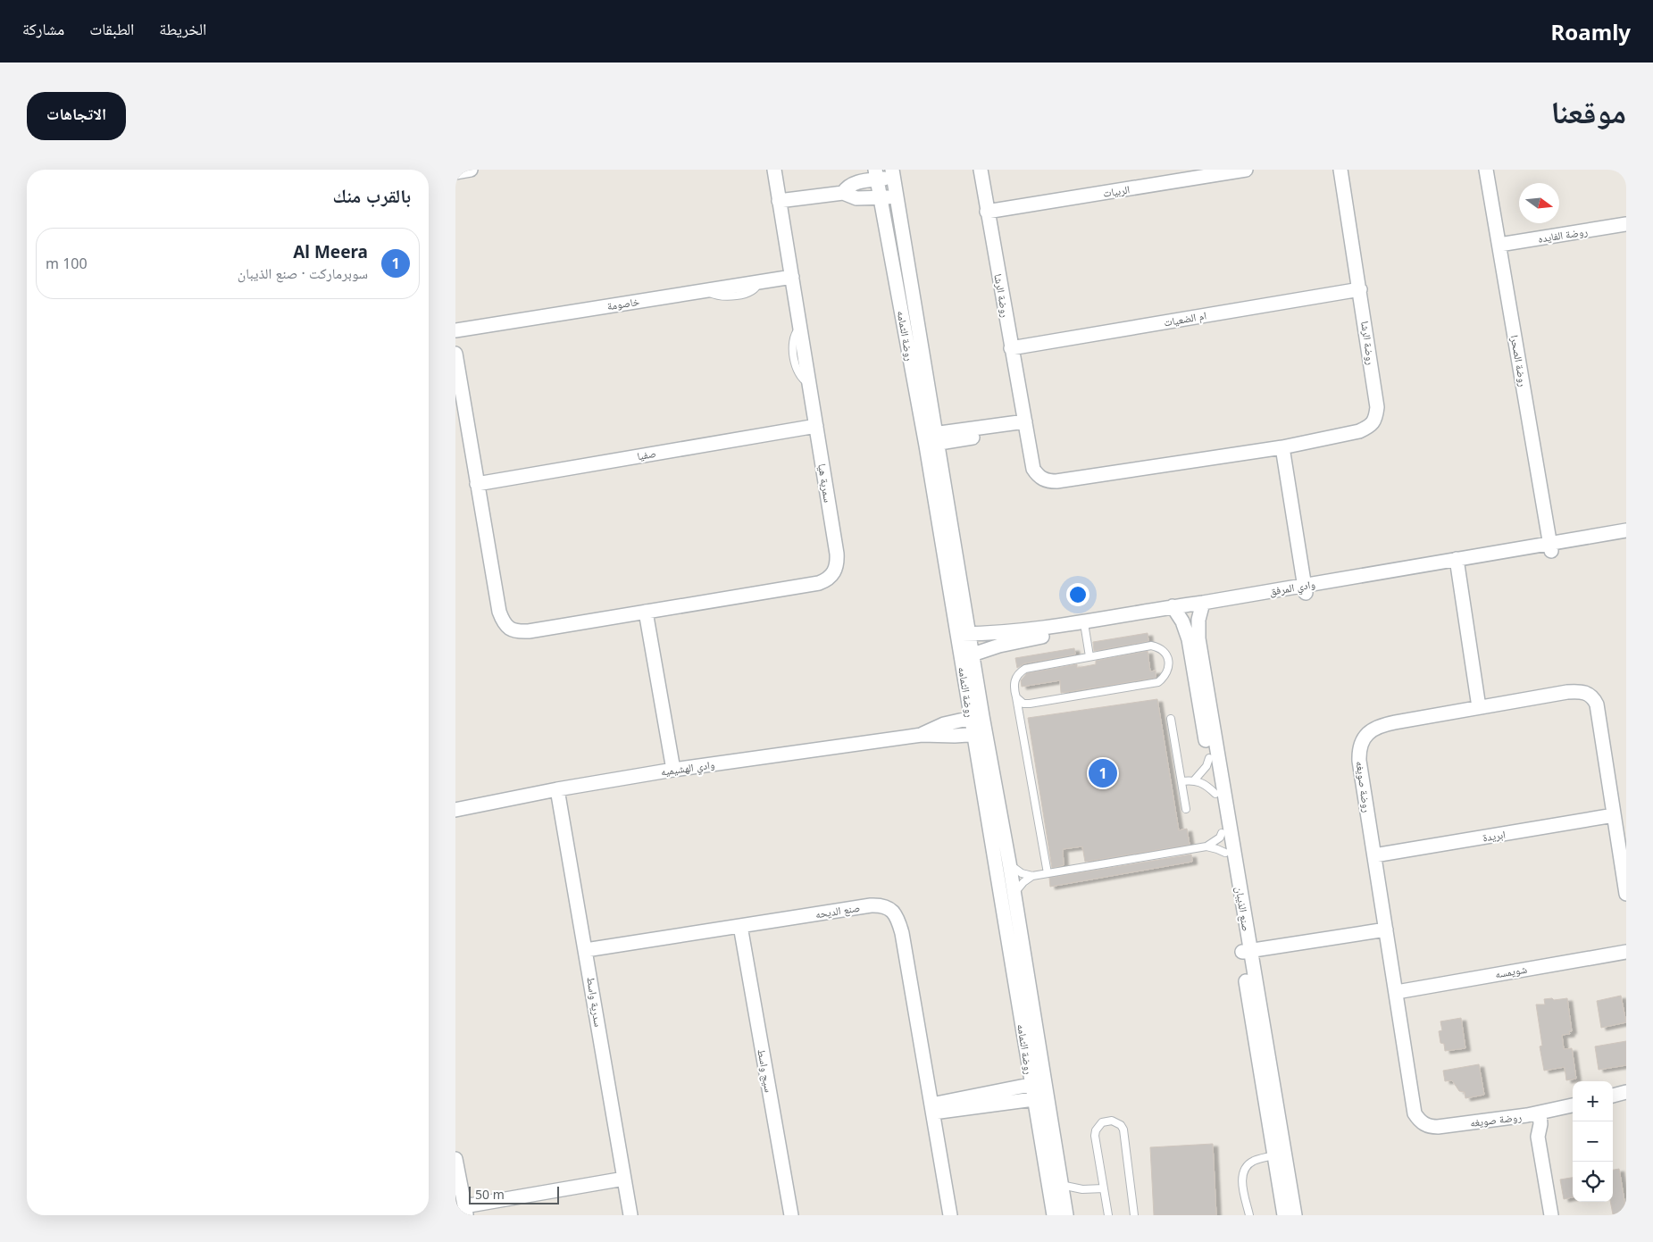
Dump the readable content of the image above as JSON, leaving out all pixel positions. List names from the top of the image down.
{
  "streets": {
    "street": [
      "الربيات",
      "روضة الفايده",
      "روضة الرشا",
      "خاصومة",
      "ام الضعيات",
      "روضة الثمامه",
      "روضة الصحرا",
      "صفيا",
      "سمرية هيا",
      "وادي المرفق",
      "وادي الهشيميه",
      "روضة صويغه",
      "ابريدة",
      "صنع الذيبان",
      "صنع الديحه",
      "شويمسه",
      "سدرية واسط",
      "سيج واسط"
    ]
  },
  "crossings": [
    ["الربيات", "روضة الرشا"],
    ["روضة الفايده", "روضة الصحرا"],
    ["روضة الرشا", "ام الضعيات"],
    ["خاصومة", "سمرية هيا"],
    ["روضة الثمامه", "وادي المرفق"],
    ["روضة الثمامه", "وادي الهشيميه"],
    ["روضة الصحرا", "وادي المرفق"],
    ["صفيا", "سمرية هيا"],
    ["وادي المرفق", "صنع الذيبان"],
    ["وادي الهشيميه", "سدرية واسط"],
    ["روضة صويغه", "ابريدة"],
    ["روضة صويغه", "شويمسه"],
    ["صنع الديحه", "سدرية واسط"],
    ["صنع الديحه", "سيج واسط"]
  ],
  "scale_bar": "50 m",
  "north": "right",
  "page": {
    "header": "Roamly",
    "nav": ["الخريطة", "الطبقات", "مشاركة"],
    "title": "موقعنا",
    "buttons": "الاتجاهات",
    "heading": "بالقرب منك",
    "list": [
      {
        "mark": "1",
        "name": "Al Meera",
        "note": "سوبرماركت · صنع الذيبان",
        "value": "100 m"
      }
    ],
    "pins": "1",
    "map_buttons": ["+", "−"],
    "scale": "50 m"
  }
}
